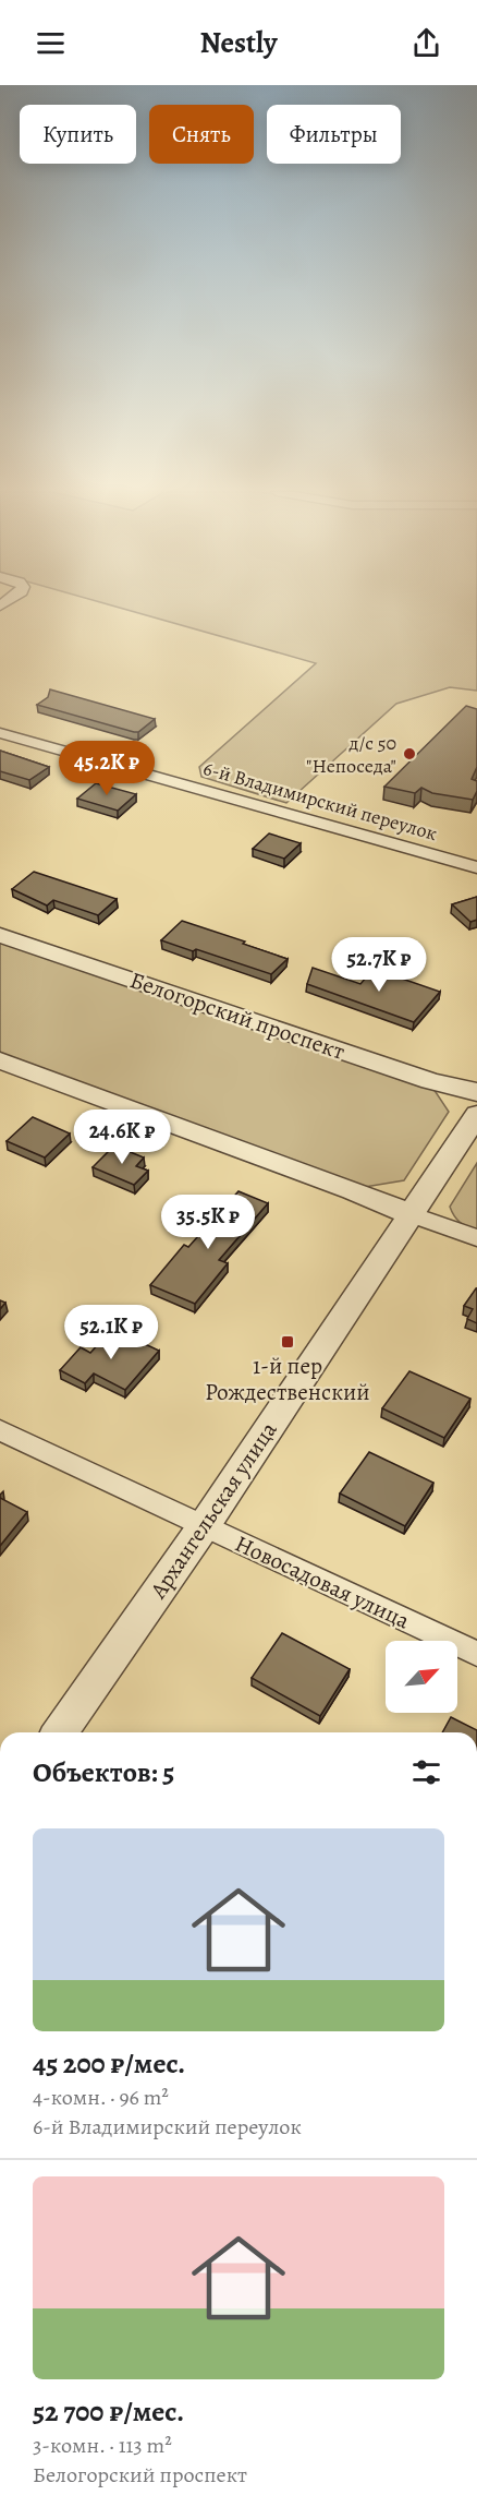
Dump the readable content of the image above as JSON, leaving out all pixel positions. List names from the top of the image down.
{
  "streets": {
    "street": [
      "6-й Владимирский переулок",
      "Белогорский проспект",
      "Архангельская улица",
      "Новосадовая улица"
    ]
  },
  "crossings": [
    ["Архангельская улица", "Новосадовая улица"]
  ],
  "places": {
    "other": ["д/с 50 \"Непоседа\""],
    "transit": ["1-й пер Рождественский"]
  },
  "north": "top right",
  "page": {
    "header": "Nestly",
    "chip": ["Купить", "Снять", "Фильтры"],
    "price": [
      "45.2K ₽",
      "52.7K ₽",
      "24.6K ₽",
      "35.5K ₽",
      "52.1K ₽"
    ],
    "heading": "Объектов: 5",
    "list": [
      {
        "name": "45 200 ₽/мес.",
        "note": "4-комн. · 96 m² · 6-й Владимирский переулок"
      },
      {
        "name": "52 700 ₽/мес.",
        "note": "3-комн. · 113 m² · Белогорский проспект"
      }
    ]
  }
}
